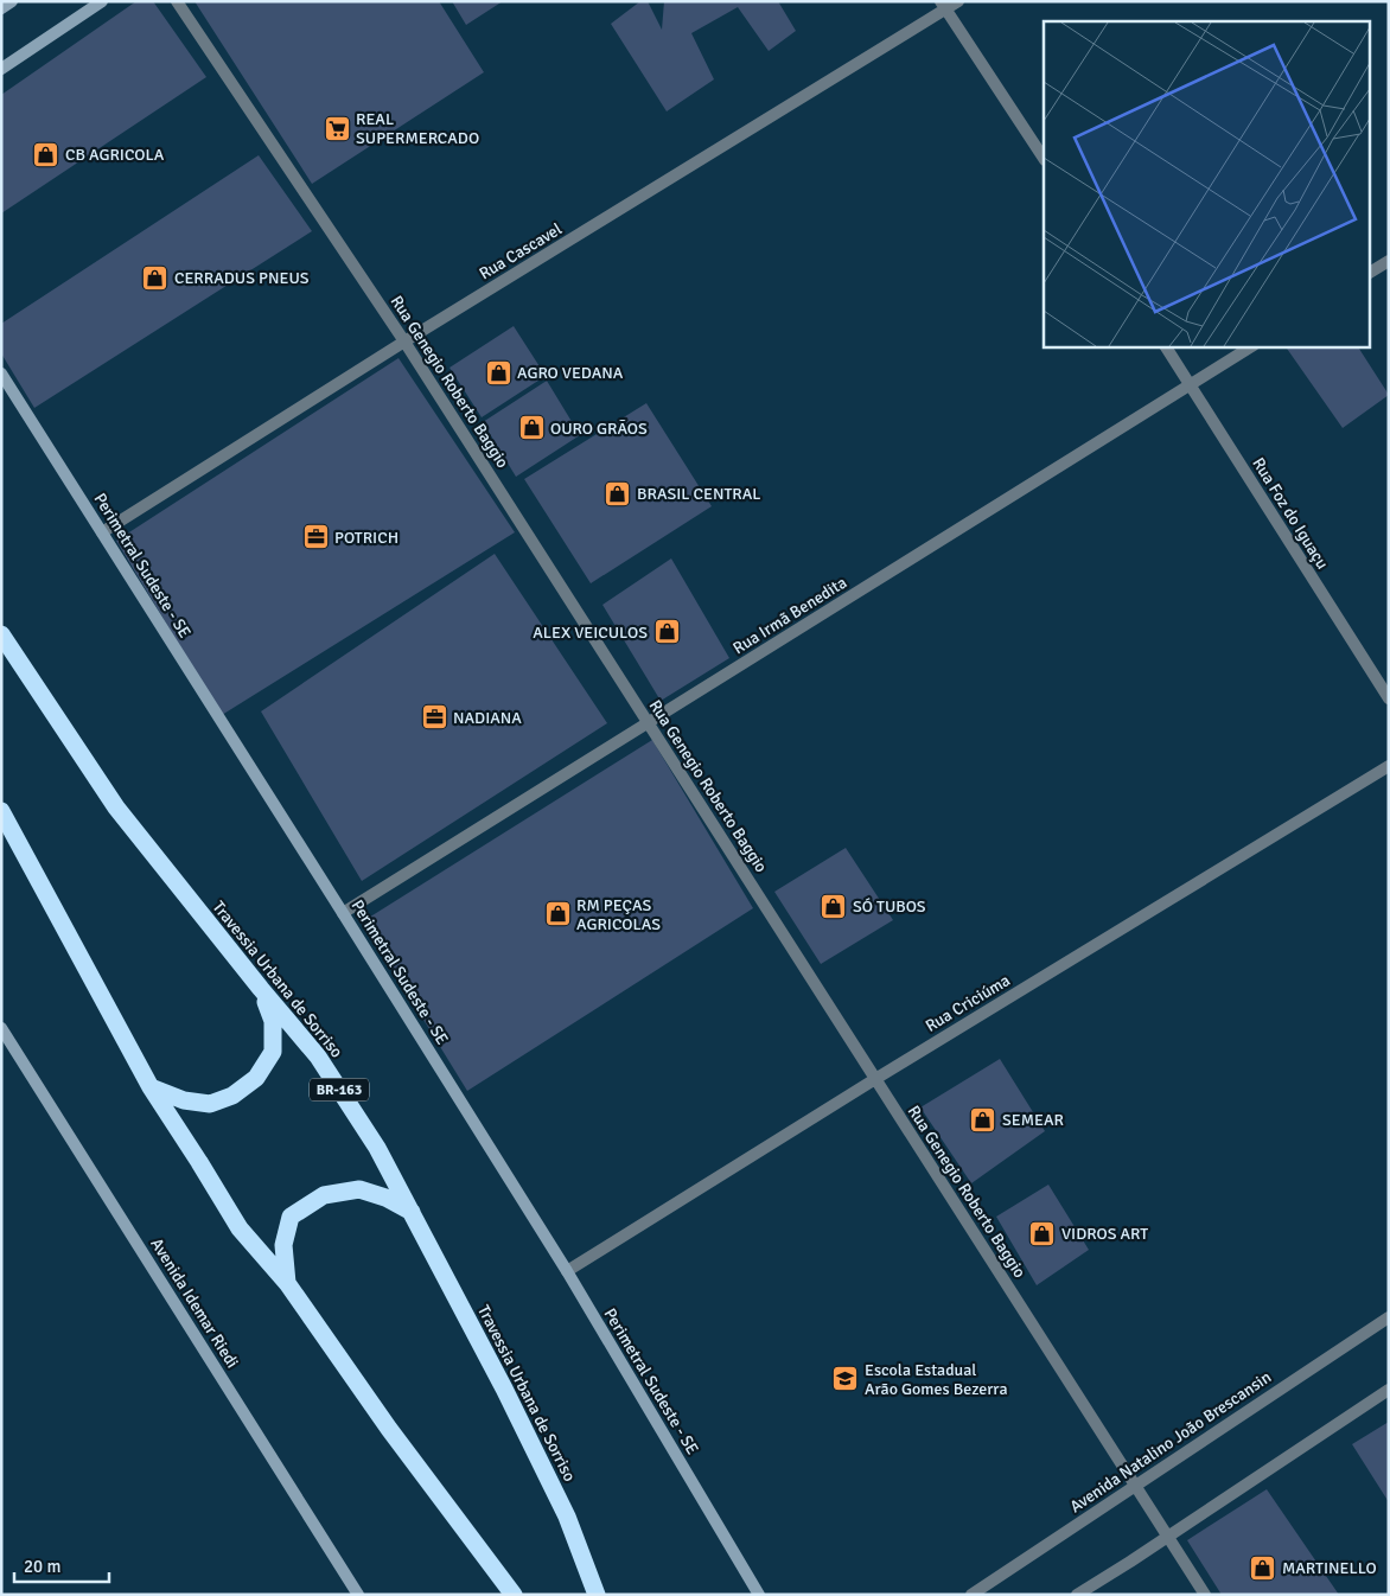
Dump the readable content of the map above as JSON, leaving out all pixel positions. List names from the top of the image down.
{
  "streets": {
    "highway": ["Travessia Urbana de Sorriso", "BR-163"],
    "street": [
      "Rua Cascavel",
      "Rua Genegio Roberto Baggio",
      "Rua Foz do Iguaçu",
      "Perimetral Sudeste - SE",
      "Rua Irmã Benedita",
      "Rua Criciúma",
      "Avenida Idemar Riedi",
      "Avenida Natalino João Brescansin"
    ]
  },
  "crossings": [
    ["Rua Cascavel", "Rua Genegio Roberto Baggio"],
    ["Rua Cascavel", "Perimetral Sudeste - SE"],
    ["Rua Genegio Roberto Baggio", "Rua Irmã Benedita"],
    ["Rua Genegio Roberto Baggio", "Rua Criciúma"],
    ["Rua Genegio Roberto Baggio", "Avenida Natalino João Brescansin"],
    ["Rua Foz do Iguaçu", "Rua Irmã Benedita"],
    ["Perimetral Sudeste - SE", "Rua Irmã Benedita"],
    ["Perimetral Sudeste - SE", "Rua Criciúma"]
  ],
  "places": {
    "supermarket": ["REAL SUPERMERCADO"],
    "shop": [
      "CB AGRICOLA",
      "CERRADUS PNEUS",
      "AGRO VEDANA",
      "OURO GRÃOS",
      "BRASIL CENTRAL",
      "ALEX VEICULOS",
      "SÓ TUBOS",
      "RM PEÇAS AGRICOLAS",
      "SEMEAR",
      "VIDROS ART",
      "MARTINELLO"
    ],
    "office": ["POTRICH", "NADIANA"],
    "school or university": ["Escola Estadual Arão Gomes Bezerra"]
  },
  "scale_bar": "20 m"
}
